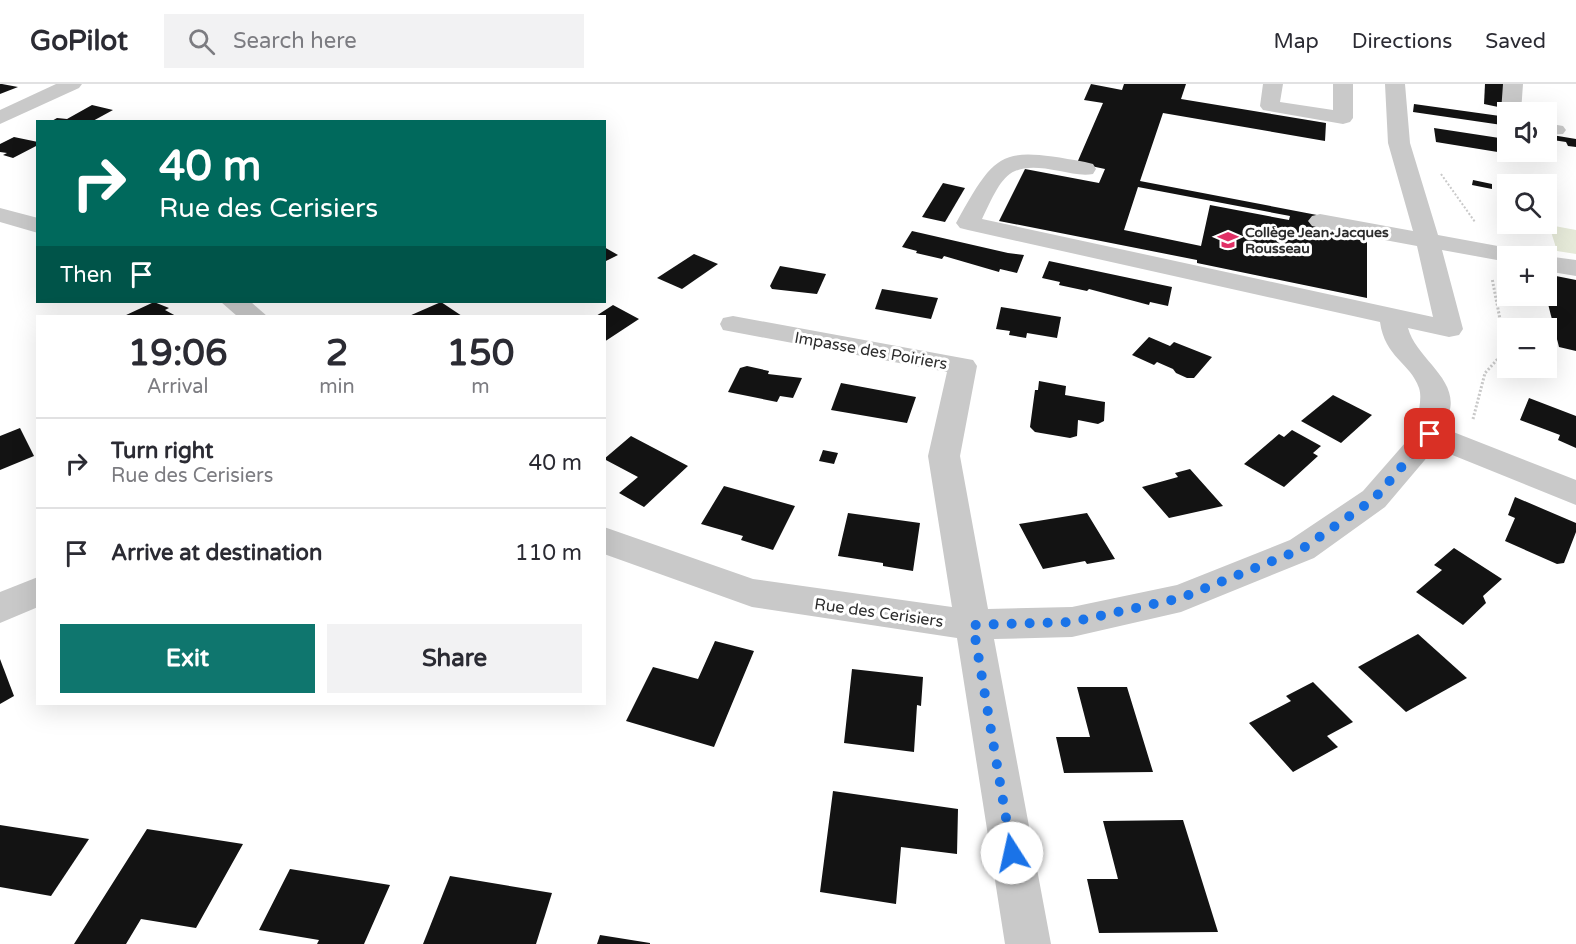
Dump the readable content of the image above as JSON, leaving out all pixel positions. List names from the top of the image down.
{
  "streets": {
    "street": ["Impasse des Poiriers", "Rue des Cerisiers"]
  },
  "crossings": [
    ["Impasse des Poiriers", "Rue des Cerisiers"]
  ],
  "places": {
    "school or university": ["Collège Jean-Jacques Rousseau"]
  },
  "page": {
    "header": "GoPilot",
    "search": "Search here",
    "nav": ["Map", "Directions", "Saved"],
    "map_buttons": ["+", "−"],
    "turn": ["40 m", "Rue des Cerisiers"],
    "then": "Then",
    "eta": [
      "19:06",
      "Arrival",
      "2",
      "min",
      "150",
      "m"
    ],
    "list": [
      {
        "name": "Turn right",
        "note": "Rue des Cerisiers",
        "value": "40 m"
      },
      {
        "name": "Arrive at destination",
        "value": "110 m"
      }
    ],
    "buttons": ["Exit", "Share"]
  }
}
